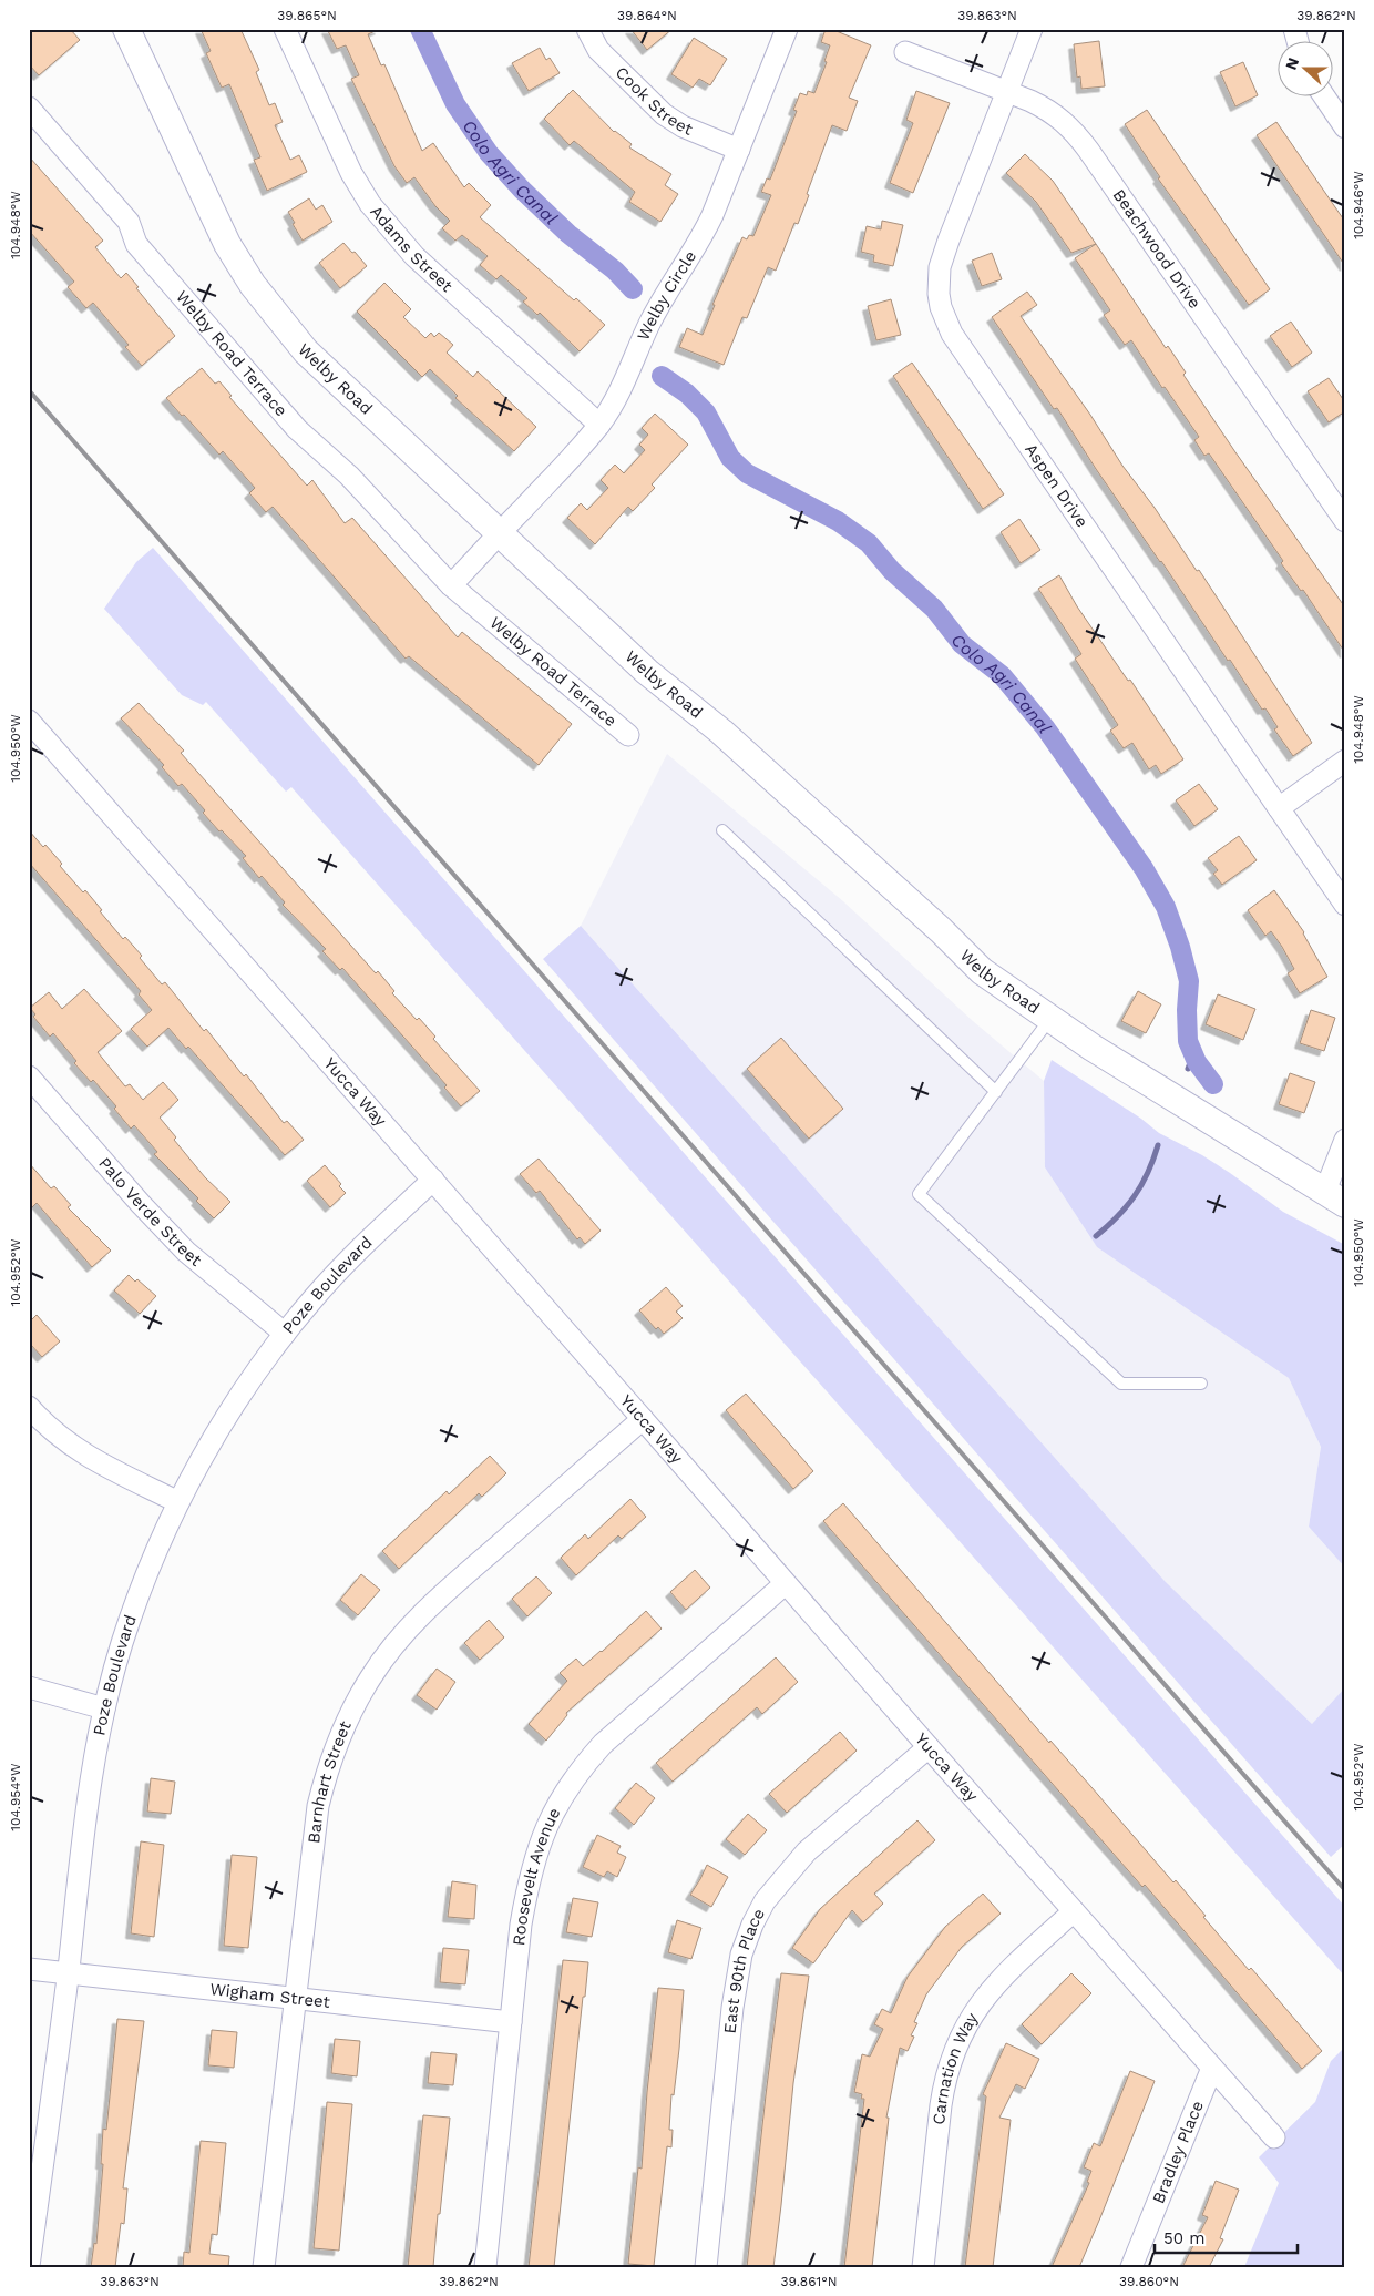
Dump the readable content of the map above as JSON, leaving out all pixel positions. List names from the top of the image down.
{
  "streets": {
    "street": [
      "Cook Street",
      "Adams Street",
      "Beachwood Drive",
      "Welby Circle",
      "Welby Road Terrace",
      "Welby Road",
      "Aspen Drive",
      "Yucca Way",
      "Palo Verde Street",
      "Poze Boulevard",
      "Barnhart Street",
      "Roosevelt Avenue",
      "East 90th Place",
      "Wigham Street",
      "Carnation Way",
      "Bradley Place"
    ]
  },
  "crossings": [
    ["Cook Street", "Welby Circle"],
    ["Adams Street", "Welby Circle"],
    ["Beachwood Drive", "Aspen Drive"],
    ["Welby Circle", "Welby Road"],
    ["Yucca Way", "Poze Boulevard"],
    ["Yucca Way", "Barnhart Street"],
    ["Yucca Way", "Roosevelt Avenue"],
    ["Yucca Way", "East 90th Place"],
    ["Yucca Way", "Carnation Way"],
    ["Yucca Way", "Bradley Place"],
    ["Palo Verde Street", "Poze Boulevard"],
    ["Poze Boulevard", "Wigham Street"],
    ["Barnhart Street", "Wigham Street"],
    ["Roosevelt Avenue", "Wigham Street"]
  ],
  "water": ["Colo Agri Canal"],
  "scale_bar": "50 m",
  "north": "left",
  "coordinates": [
    "39.865°N",
    "39.864°N",
    "39.863°N",
    "39.862°N",
    "104.946°W",
    "104.948°W",
    "104.950°W",
    "104.952°W",
    "104.954°W",
    "39.861°N",
    "39.860°N"
  ]
}
